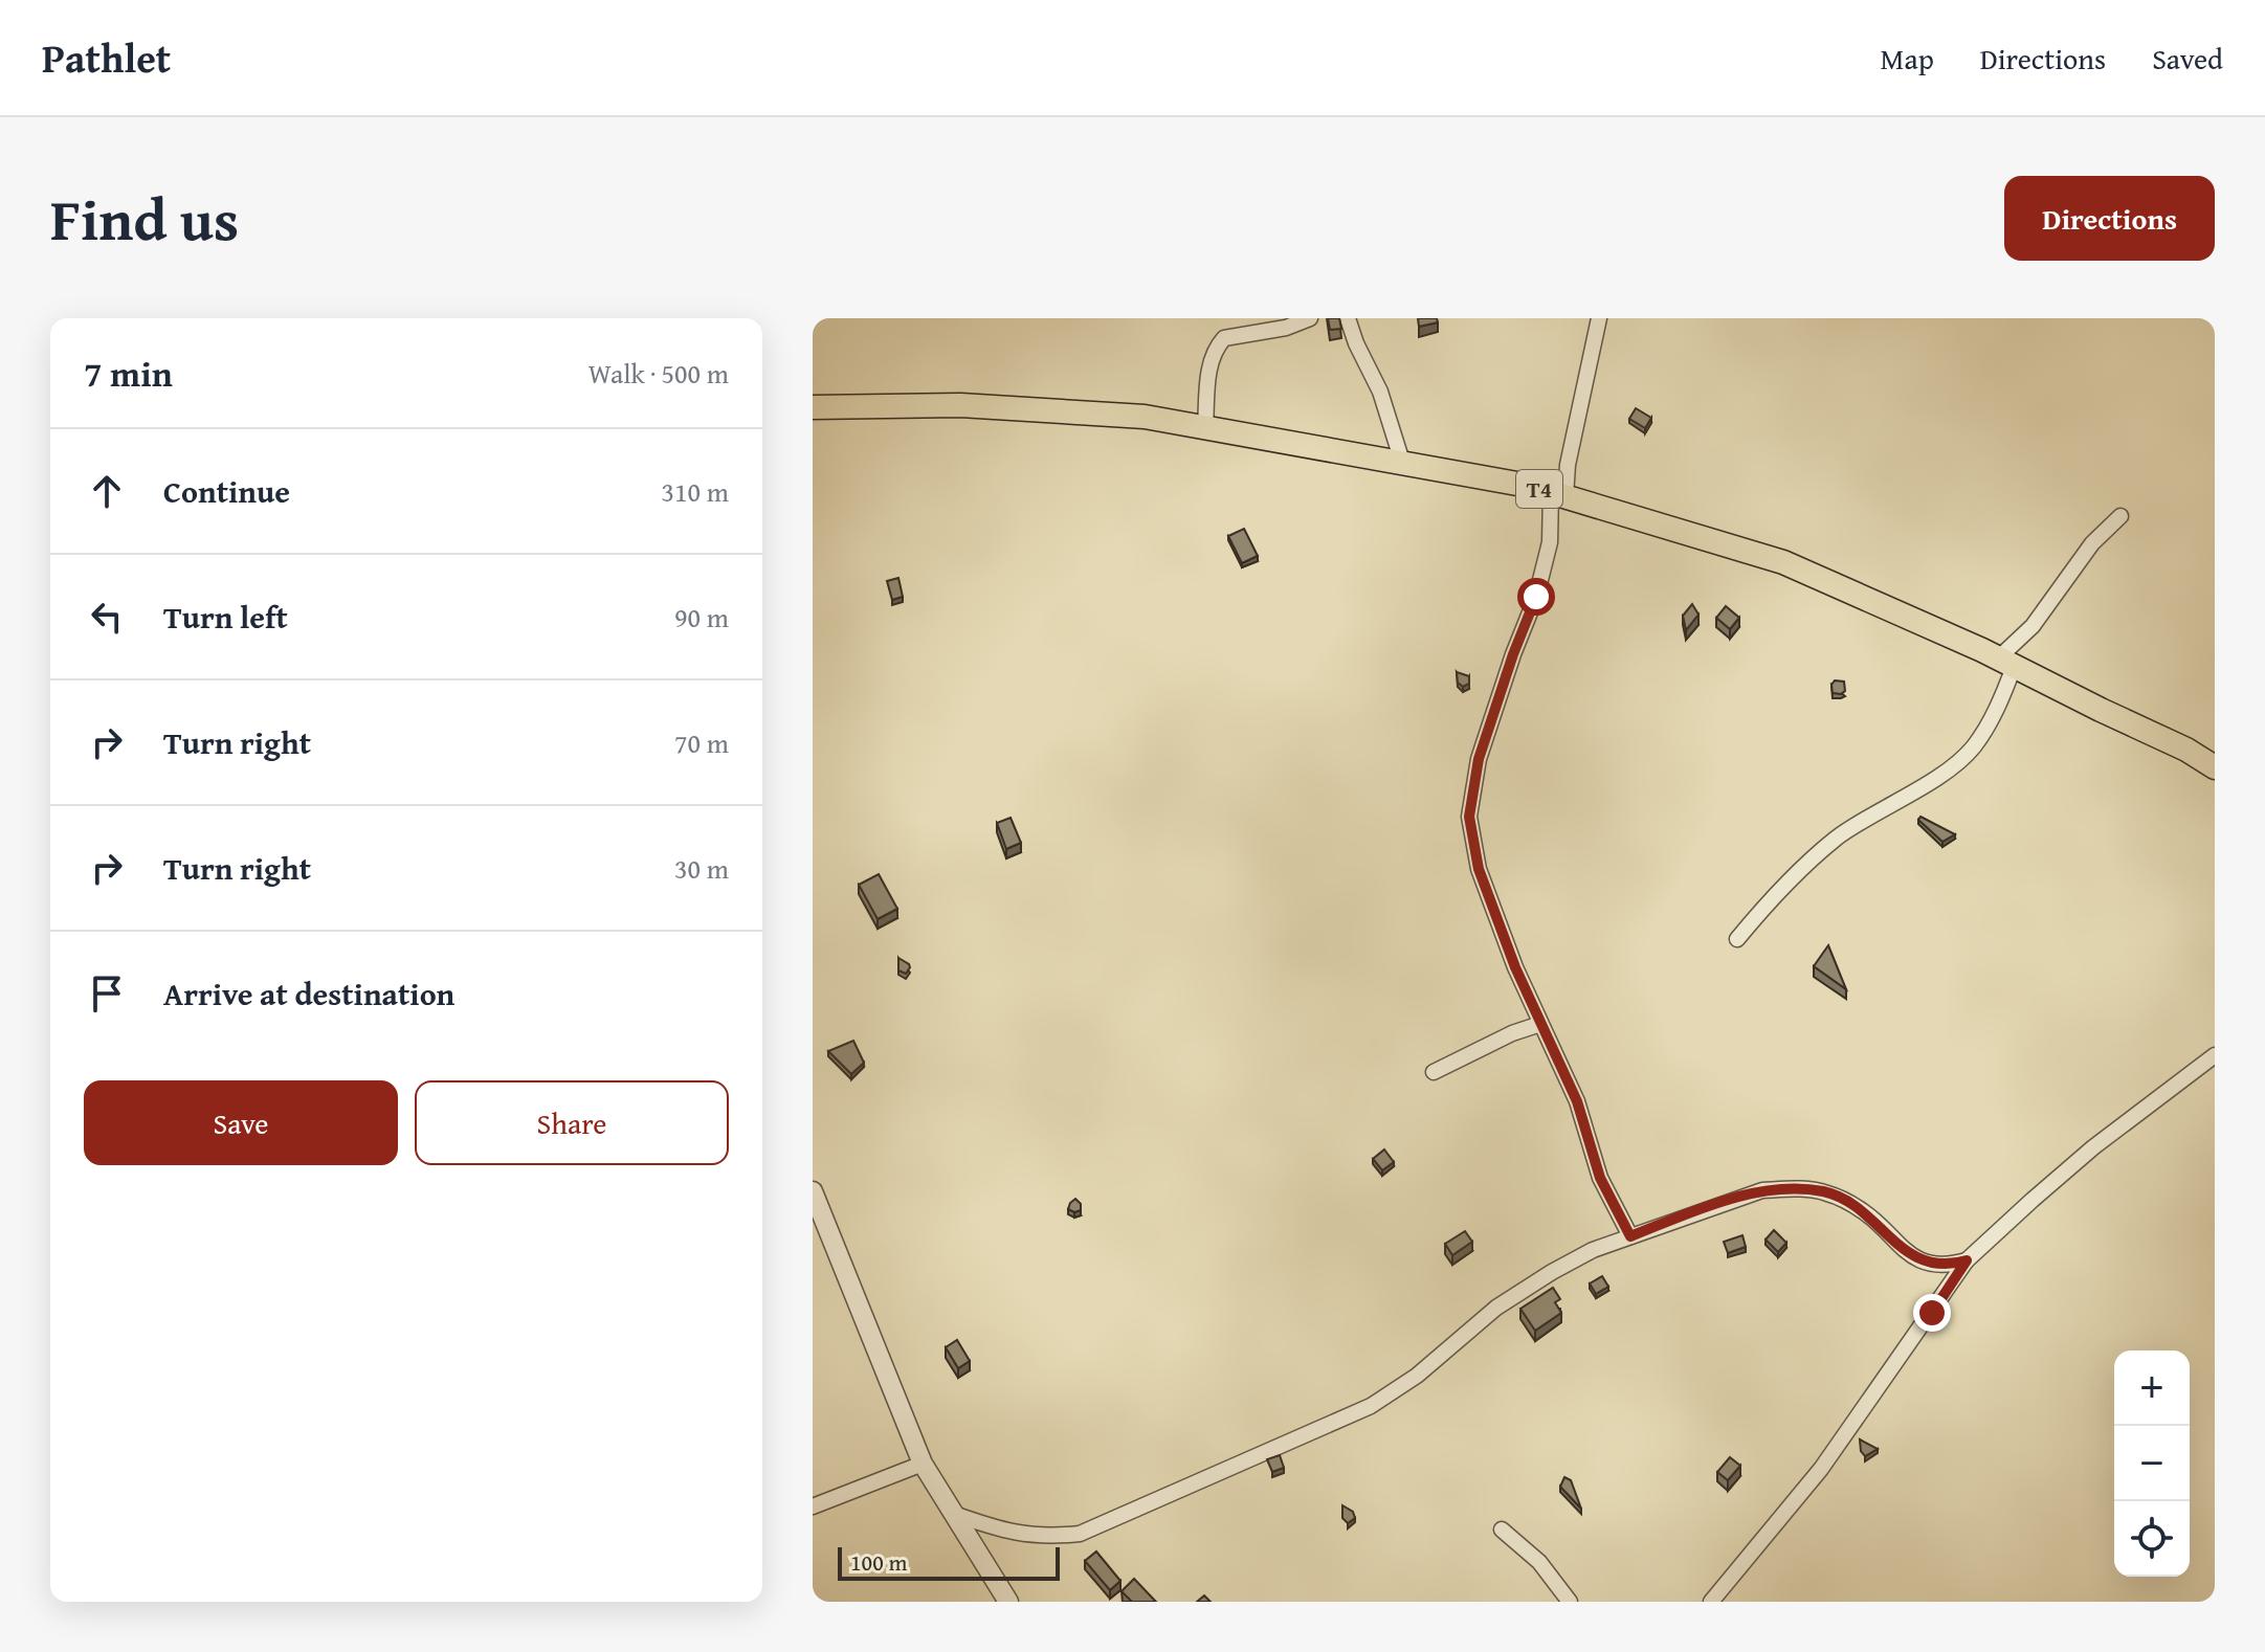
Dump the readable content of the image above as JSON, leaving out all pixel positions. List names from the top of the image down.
{
  "streets": {
    "highway": ["T4"]
  },
  "scale_bar": "100 m",
  "page": {
    "header": "Pathlet",
    "nav": ["Map", "Directions", "Saved"],
    "title": "Find us",
    "buttons": [
      "Directions",
      ["Save", "Share"]
    ],
    "heading": ["7 min", "Walk · 500 m"],
    "list": [
      ["Continue", "310 m"],
      ["Turn left", "90 m"],
      ["Turn right", "70 m"],
      ["Turn right", "30 m"],
      "Arrive at destination"
    ],
    "map_buttons": ["+", "−"],
    "scale": "100 m"
  }
}
